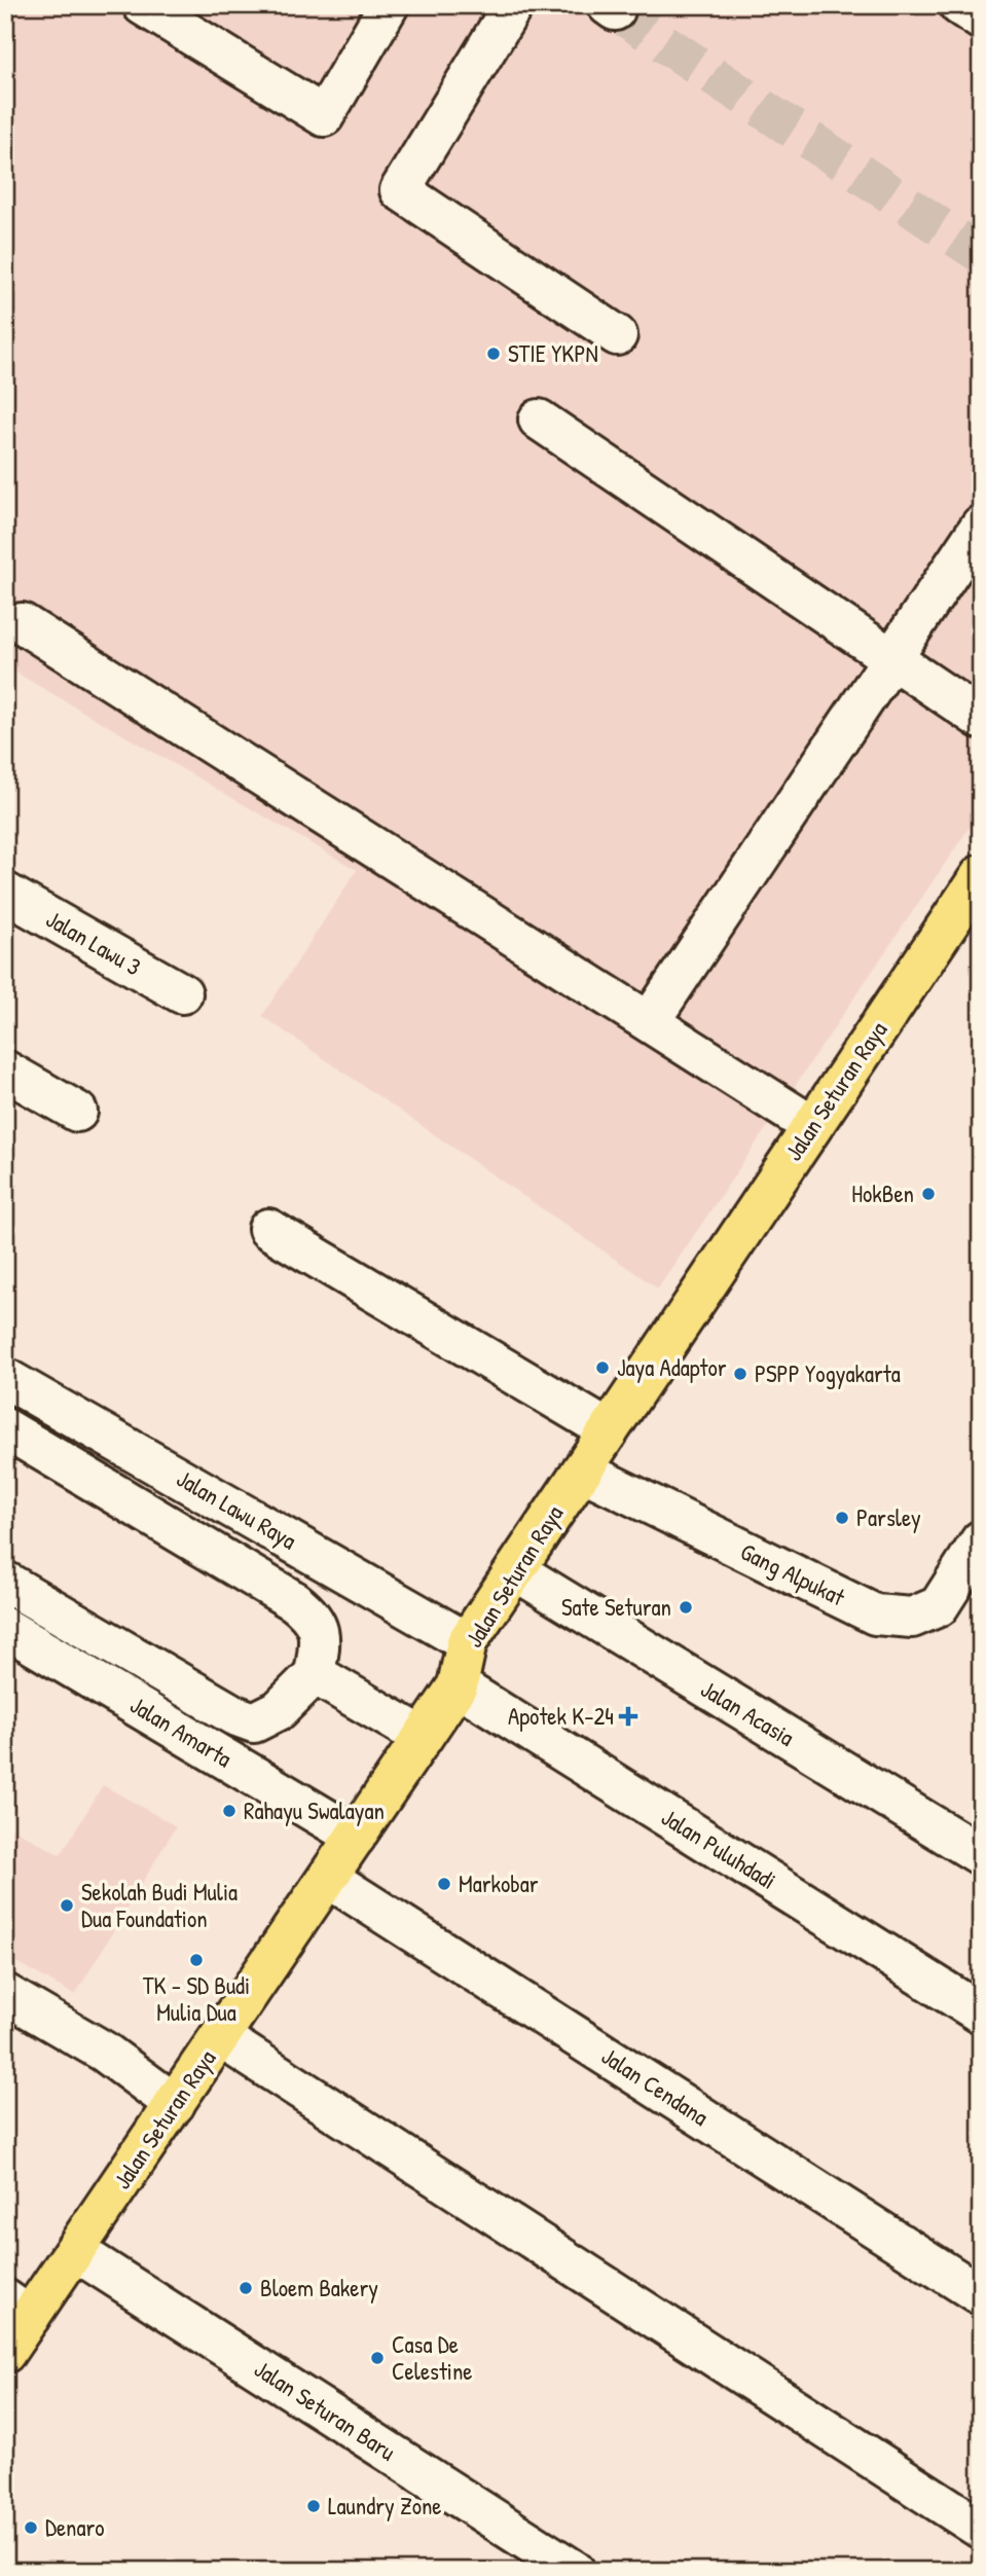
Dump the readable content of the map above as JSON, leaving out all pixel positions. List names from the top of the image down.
{
  "streets": {
    "main road": ["Jalan Seturan Raya"],
    "street": [
      "Jalan Lawu 3",
      "Jalan Lawu Raya",
      "Gang Alpukat",
      "Jalan Acasia",
      "Jalan Amarta",
      "Jalan Puluhdadi",
      "Jalan Cendana",
      "Jalan Seturan Baru"
    ]
  },
  "crossings": [
    ["Jalan Seturan Raya", "Jalan Lawu Raya"],
    ["Jalan Seturan Raya", "Gang Alpukat"],
    ["Jalan Seturan Raya", "Jalan Acasia"],
    ["Jalan Seturan Raya", "Jalan Amarta"],
    ["Jalan Seturan Raya", "Jalan Puluhdadi"],
    ["Jalan Seturan Raya", "Jalan Cendana"],
    ["Jalan Seturan Raya", "Jalan Seturan Baru"]
  ],
  "places": {
    "other": [
      "STIE YKPN",
      "HokBen",
      "Jaya Adaptor",
      "PSPP Yogyakarta",
      "Parsley",
      "Sate Seturan",
      "Rahayu Swalayan",
      "Markobar",
      "Sekolah Budi Mulia Dua Foundation",
      "TK - SD Budi Mulia Dua",
      "Bloem Bakery",
      "Casa De Celestine",
      "Laundry Zone",
      "Denaro"
    ],
    "health": ["Apotek K-24"]
  }
}
